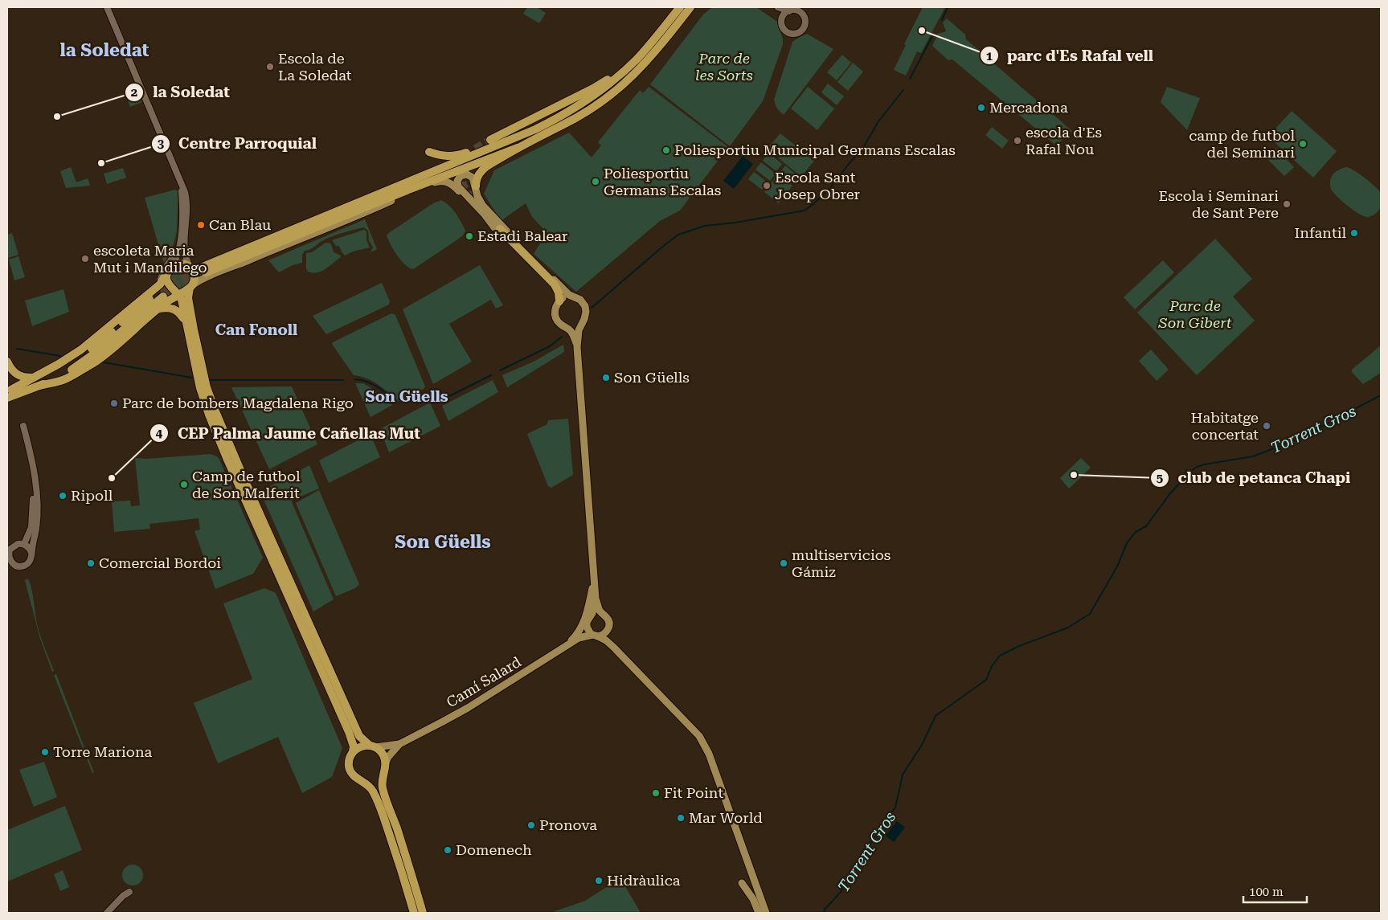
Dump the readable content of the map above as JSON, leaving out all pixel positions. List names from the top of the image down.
{
  "streets": {
    "main road": ["Camí Salard"]
  },
  "districts": [
    "la Soledat",
    "Can Fonoll",
    "Son Güells",
    "Son Güells"
  ],
  "water": ["Torrent Gros"],
  "parks": ["Parc de les Sorts", "Parc de Son Gibert"],
  "places": [
    "parc d'Es Rafal vell",
    "Escola de La Soledat",
    "Mercadona",
    "la Soledat",
    "escola d'Es Rafal Nou",
    "camp de futbol del Seminari",
    "Poliesportiu Municipal Germans Escalas",
    "Centre Parroquial",
    "Poliesportiu Germans Escalas",
    "Escola Sant Josep Obrer",
    "Escola i Seminari de Sant Pere",
    "Can Blau",
    "Infantil",
    "Estadi Balear",
    "escoleta Maria Mut i Mandilego",
    "Son Güells",
    "Parc de bombers Magdalena Rigo",
    "Habitatge concertat",
    "club de petanca Chapi",
    "CEP Palma Jaume Cañellas Mut",
    "Camp de futbol de Son Malferit",
    "Ripoll",
    "Comercial Bordoi",
    "multiservicios Gámiz",
    "Torre Mariona",
    "Fit Point",
    "Mar World",
    "Pronova",
    "Domenech",
    "Hidràulica"
  ],
  "scale_bar": "100 m"
}
